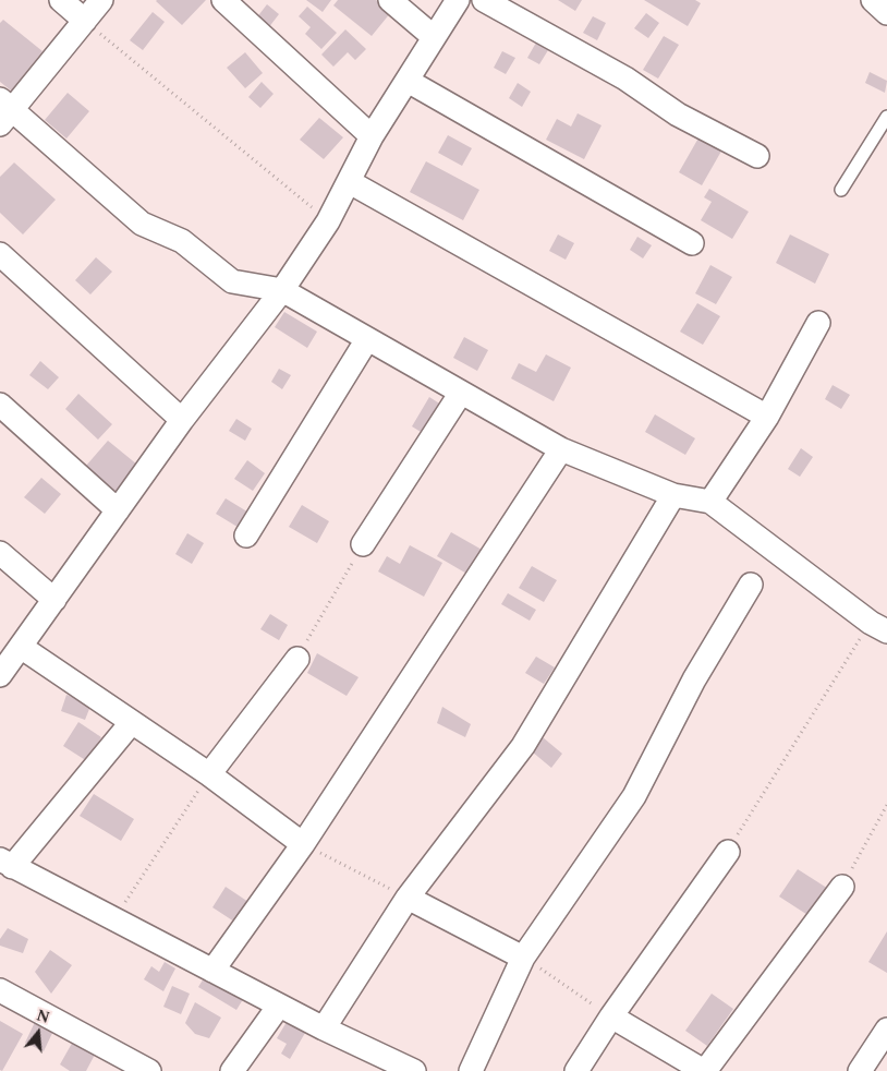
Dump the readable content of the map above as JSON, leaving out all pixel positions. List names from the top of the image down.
{
  "north": "top"
}
